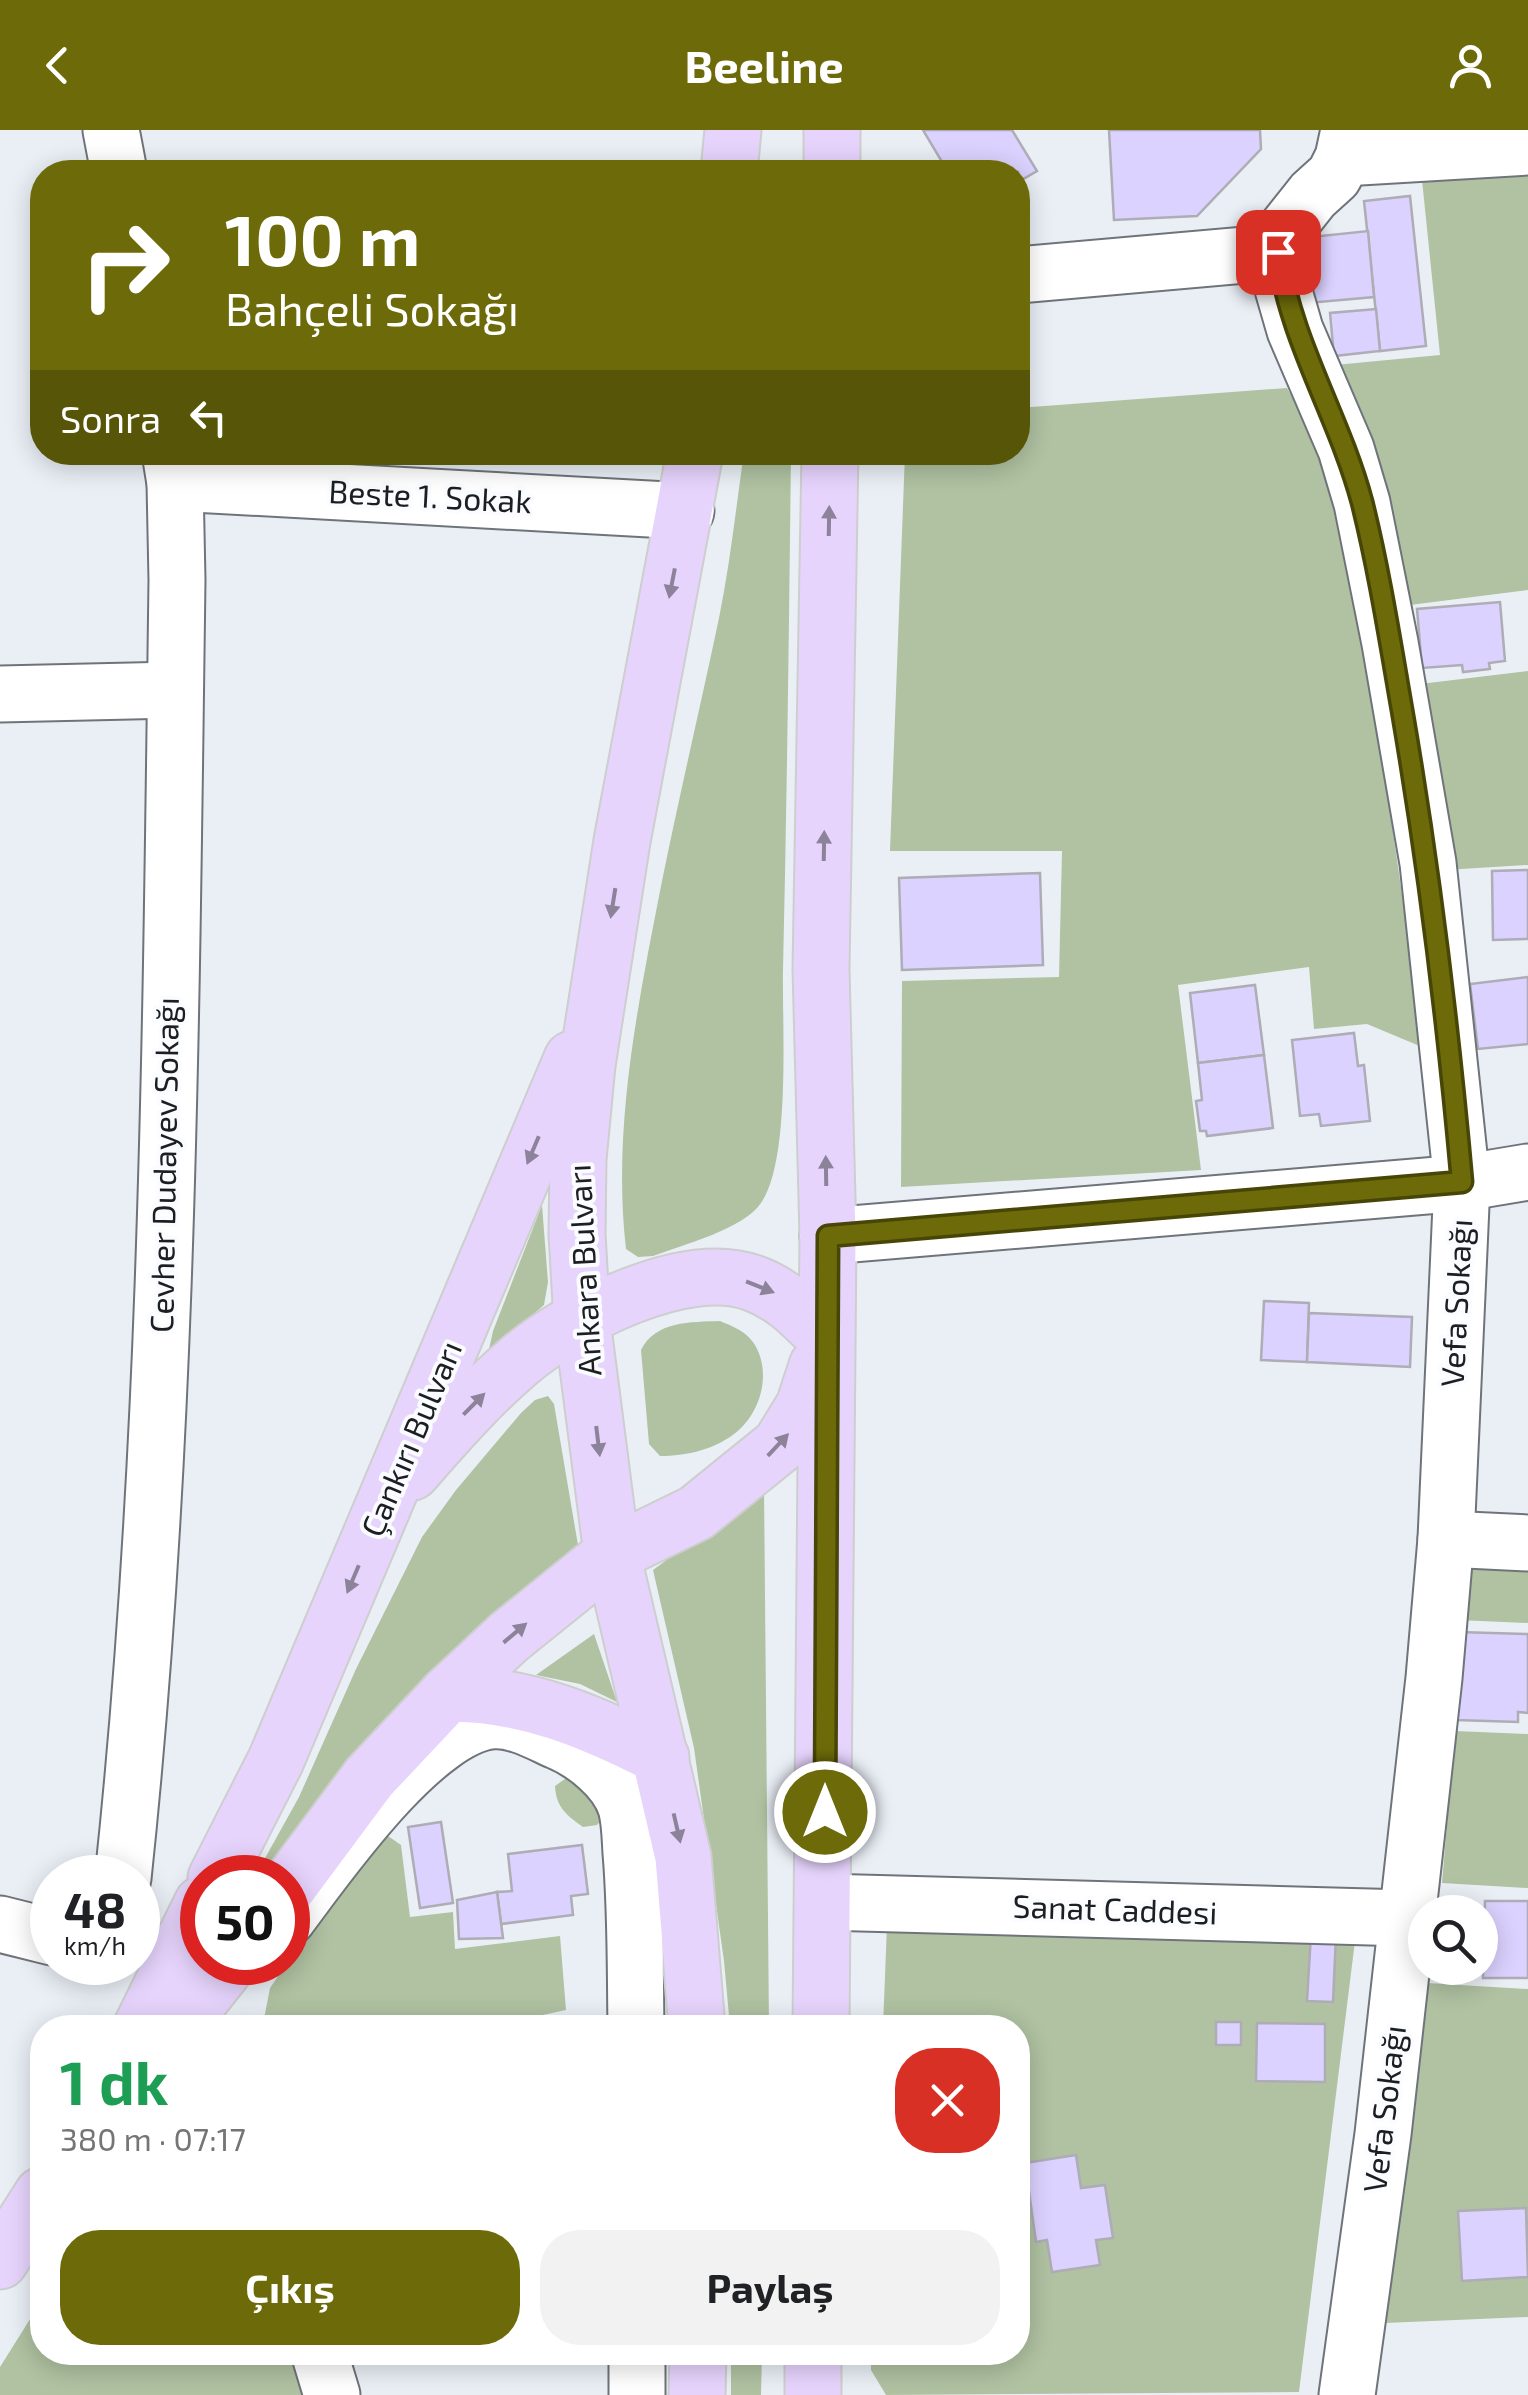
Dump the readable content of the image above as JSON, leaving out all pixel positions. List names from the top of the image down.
{
  "streets": {
    "main road": ["Ankara Bulvarı", "Çankırı Bulvarı"],
    "street": [
      "Beste 1. Sokak",
      "Cevher Dudayev Sokağı",
      "Vefa Sokağı",
      "Sanat Caddesi"
    ]
  },
  "crossings": [
    ["Beste 1. Sokak", "Cevher Dudayev Sokağı"],
    ["Beste 1. Sokak", "Ankara Bulvarı"],
    ["Ankara Bulvarı", "Çankırı Bulvarı"],
    ["Vefa Sokağı", "Sanat Caddesi"]
  ],
  "page": {
    "header": "Beeline",
    "turn": ["100 m", "Bahçeli Sokağı"],
    "then": "Sonra",
    "speed": "48 km/h",
    "limit": "50",
    "heading": ["1 dk", "380 m · 07:17"],
    "buttons": ["Çıkış", "Paylaş"]
  }
}
